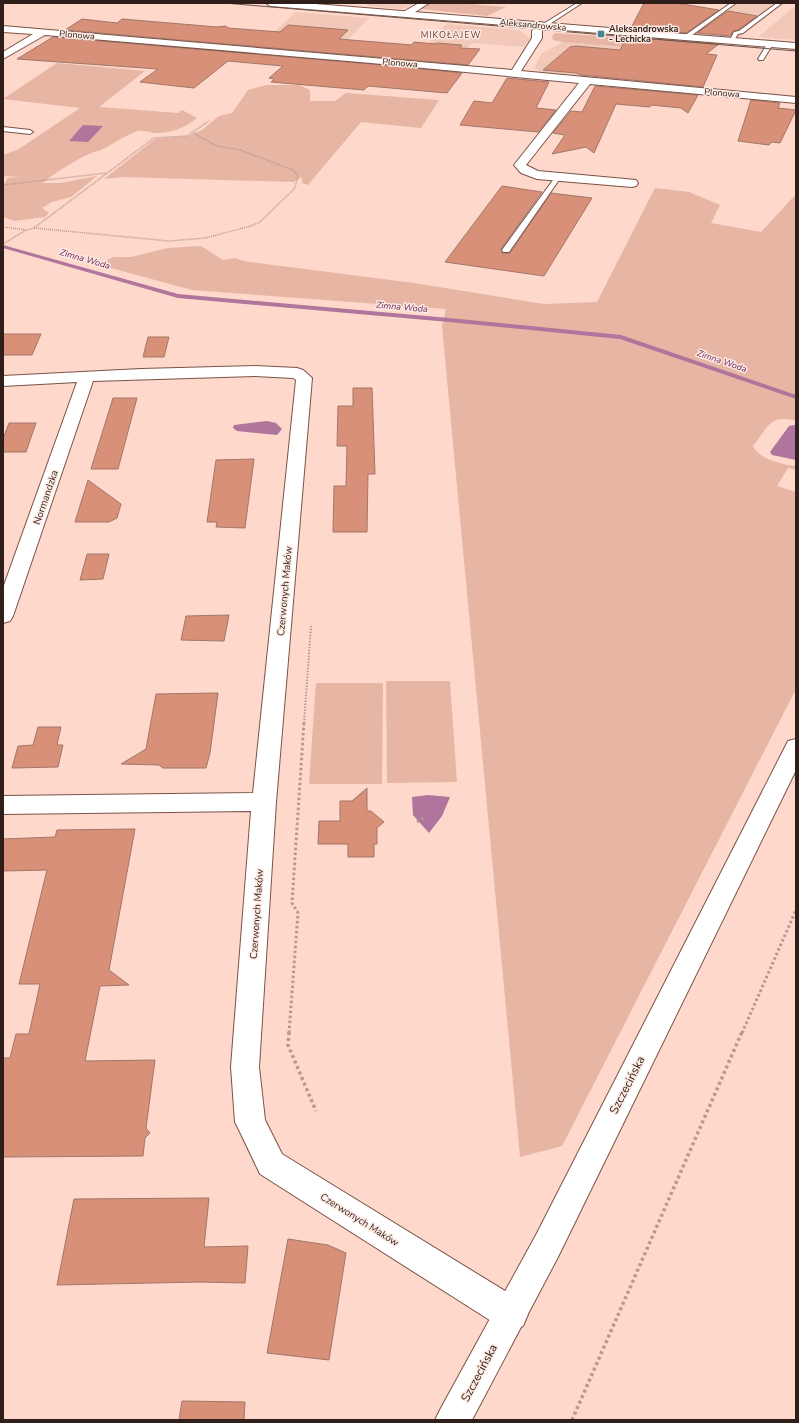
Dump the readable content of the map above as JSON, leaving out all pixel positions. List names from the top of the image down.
{
  "streets": {
    "street": [
      "Aleksandrowska",
      "Plonowa",
      "Normandzka",
      "Czerwonych Maków",
      "Szczecińska"
    ]
  },
  "crossings": [
    ["Normandzka", "Czerwonych Maków"],
    ["Czerwonych Maków", "Szczecińska"]
  ],
  "districts": ["MIKOŁAJEW"],
  "water": ["Zimna Woda"],
  "places": {
    "transit": ["Aleksandrowska - Lechicka"]
  }
}
